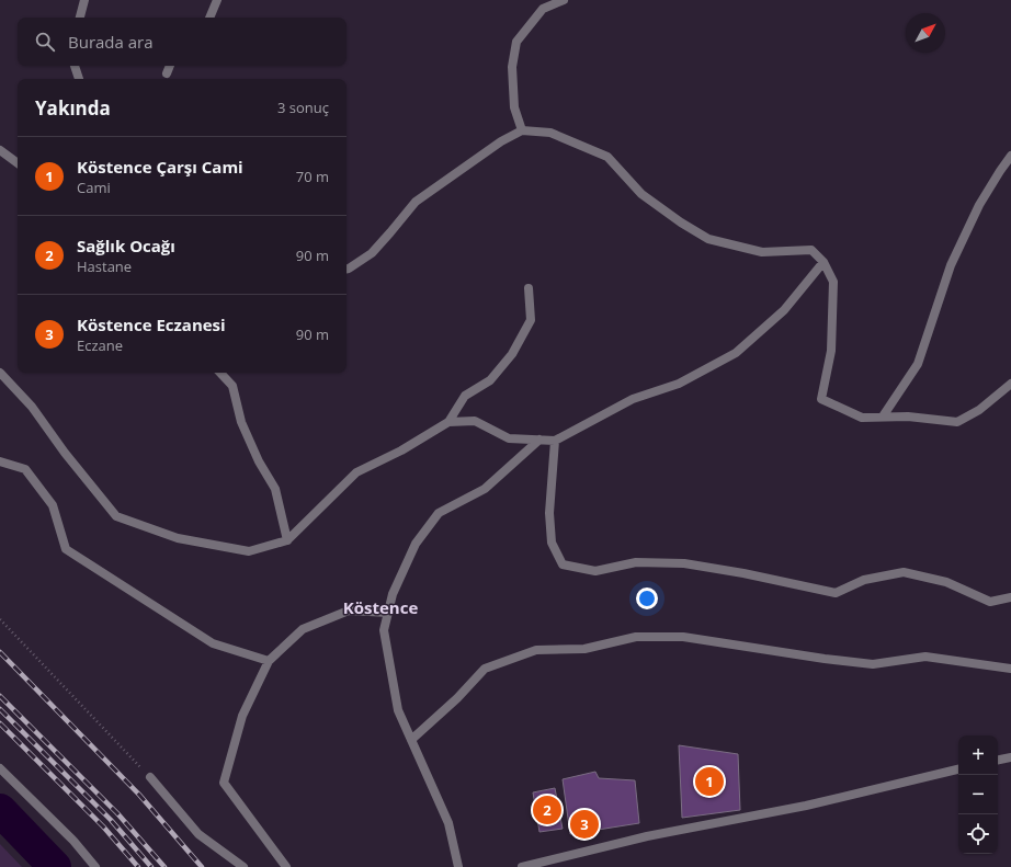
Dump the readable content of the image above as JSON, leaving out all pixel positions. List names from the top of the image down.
{
  "districts": ["Köstence"],
  "north": "top right",
  "page": {
    "search": "Burada ara",
    "heading": ["Yakında", "3 sonuç"],
    "list": [
      {
        "mark": "1",
        "name": "Köstence Çarşı Cami",
        "note": "Cami",
        "value": "70 m"
      },
      {
        "mark": "2",
        "name": "Sağlık Ocağı",
        "note": "Hastane",
        "value": "90 m"
      },
      {
        "mark": "3",
        "name": "Köstence Eczanesi",
        "note": "Eczane",
        "value": "90 m"
      }
    ],
    "map_buttons": ["+", "−"],
    "pins": ["1", "2", "3"]
  }
}
